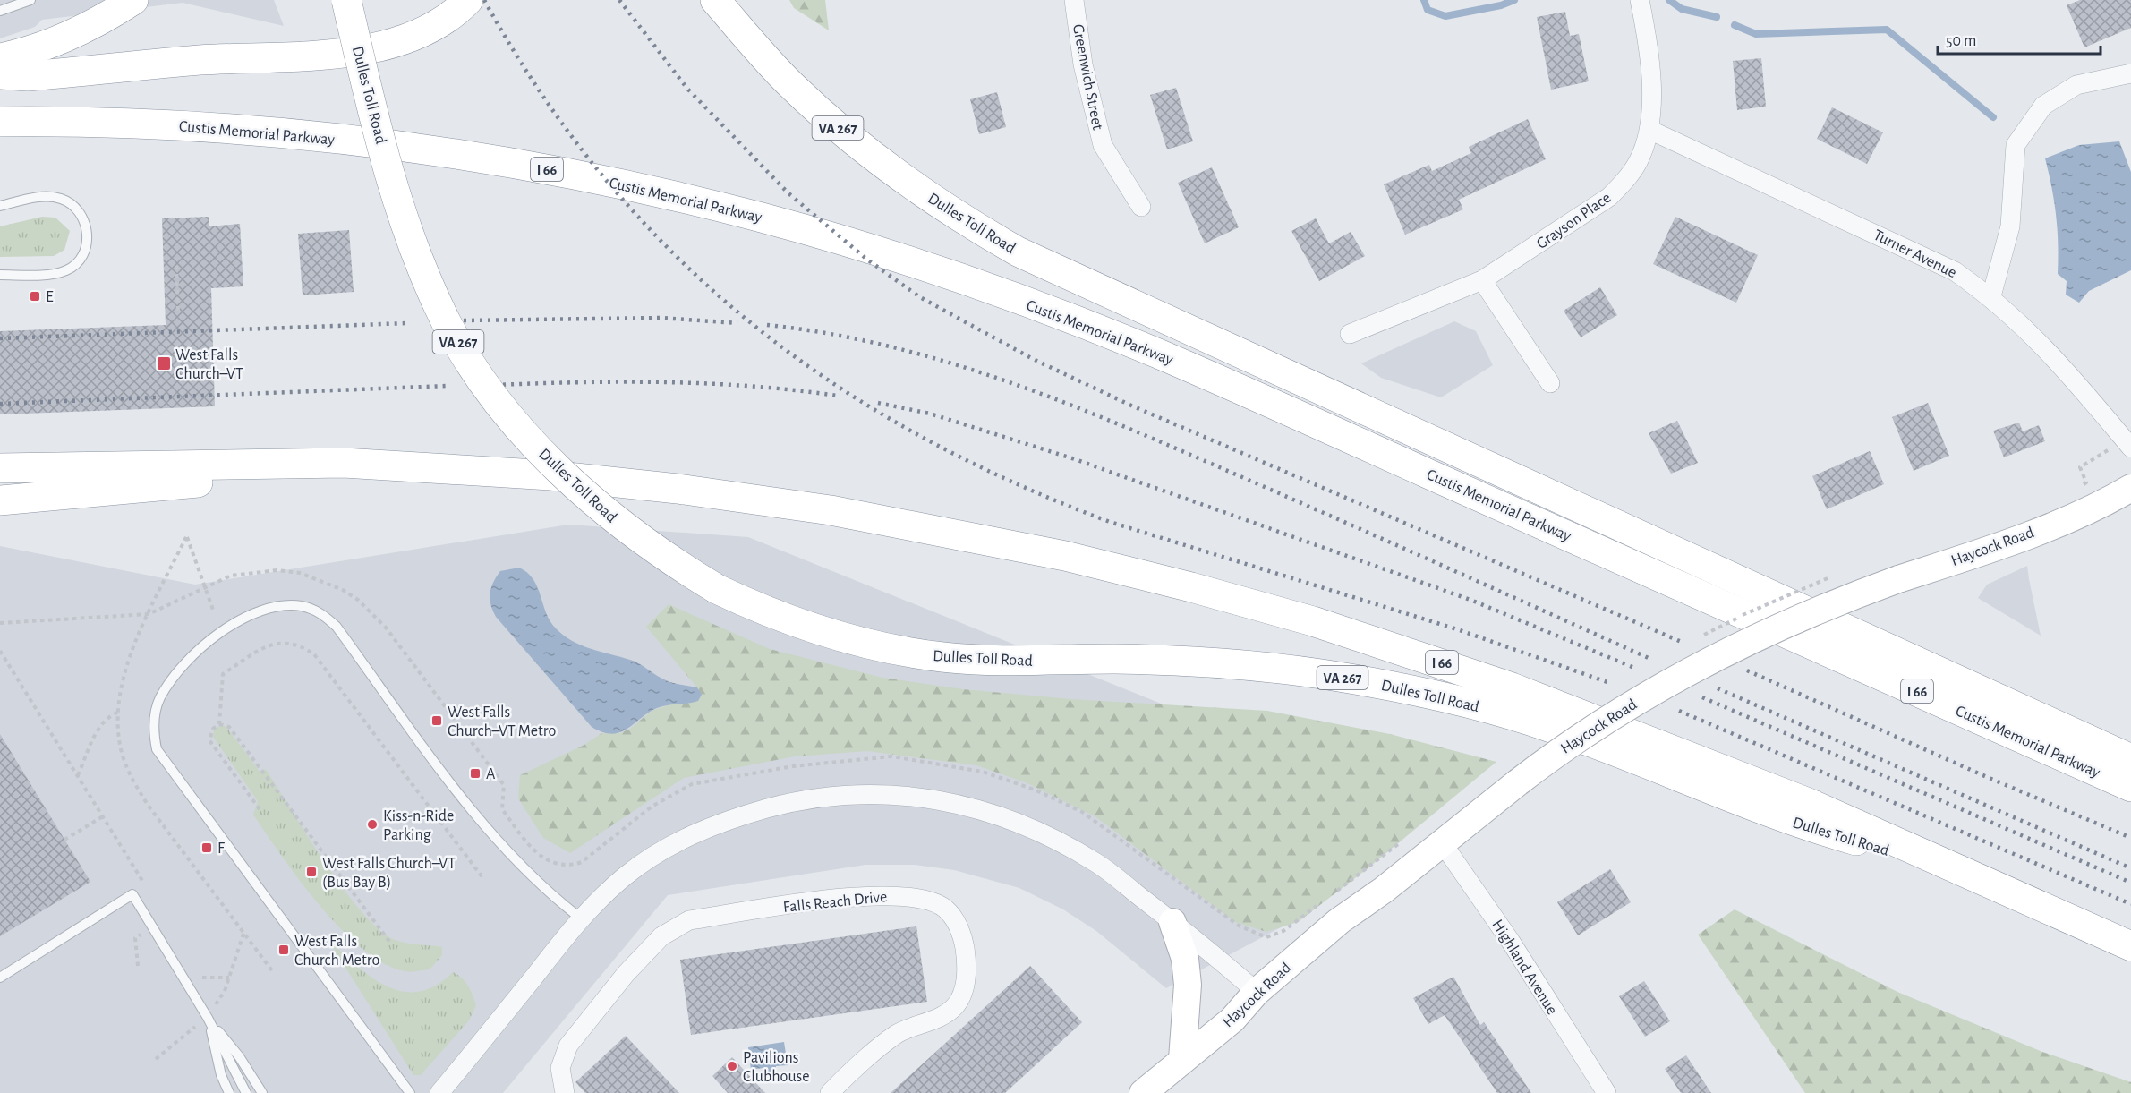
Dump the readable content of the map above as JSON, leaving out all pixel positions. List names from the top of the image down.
{
  "streets": {
    "highway": [
      "Dulles Toll Road",
      "VA 267",
      "Custis Memorial Parkway",
      "I 66"
    ],
    "main road": ["Haycock Road"],
    "street": [
      "Greenwich Street",
      "Grayson Place",
      "Turner Avenue",
      "Falls Reach Drive",
      "Highland Avenue"
    ]
  },
  "crossings": [
    ["Dulles Toll Road", "I 66"],
    ["Grayson Place", "Turner Avenue"],
    ["Haycock Road", "Highland Avenue"]
  ],
  "places": {
    "transit": [
      "E",
      "West Falls Church–VT",
      "West Falls Church–VT Metro",
      "A",
      "F",
      "West Falls Church–VT (Bus Bay B)",
      "West Falls Church Metro"
    ],
    "other": ["Kiss-n-Ride Parking", "Pavilions Clubhouse"]
  },
  "scale_bar": "50 m"
}
